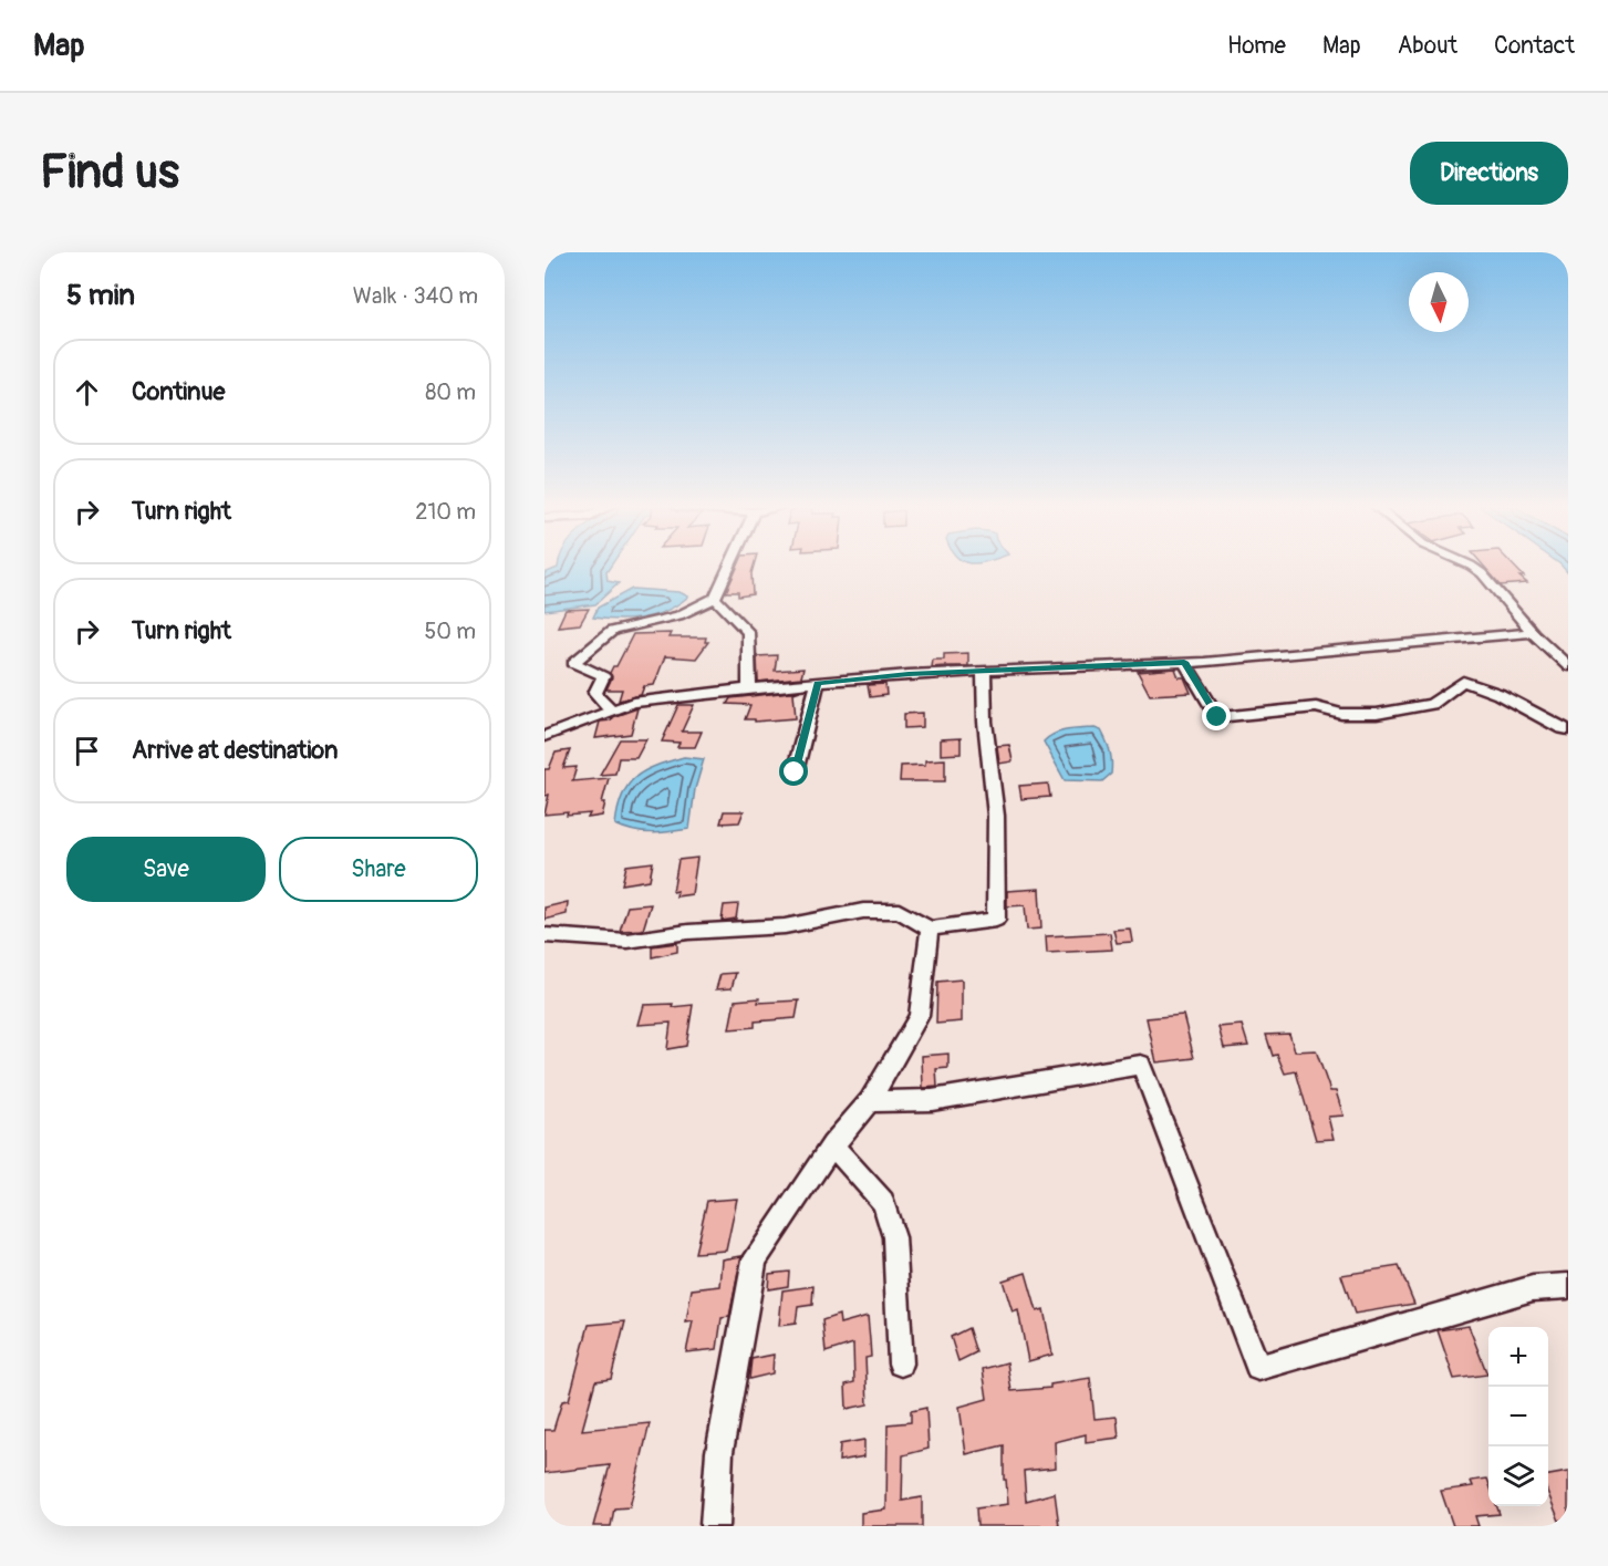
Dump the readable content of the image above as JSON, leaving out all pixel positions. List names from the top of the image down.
{
  "north": "bottom",
  "page": {
    "header": "Map",
    "nav": [
      "Home",
      "Map",
      "About",
      "Contact"
    ],
    "buttons": [
      "Directions",
      ["Save", "Share"]
    ],
    "title": "Find us",
    "heading": ["5 min", "Walk · 340 m"],
    "list": [
      ["Continue", "80 m"],
      ["Turn right", "210 m"],
      ["Turn right", "50 m"],
      "Arrive at destination"
    ],
    "map_buttons": ["+", "−"]
  }
}
